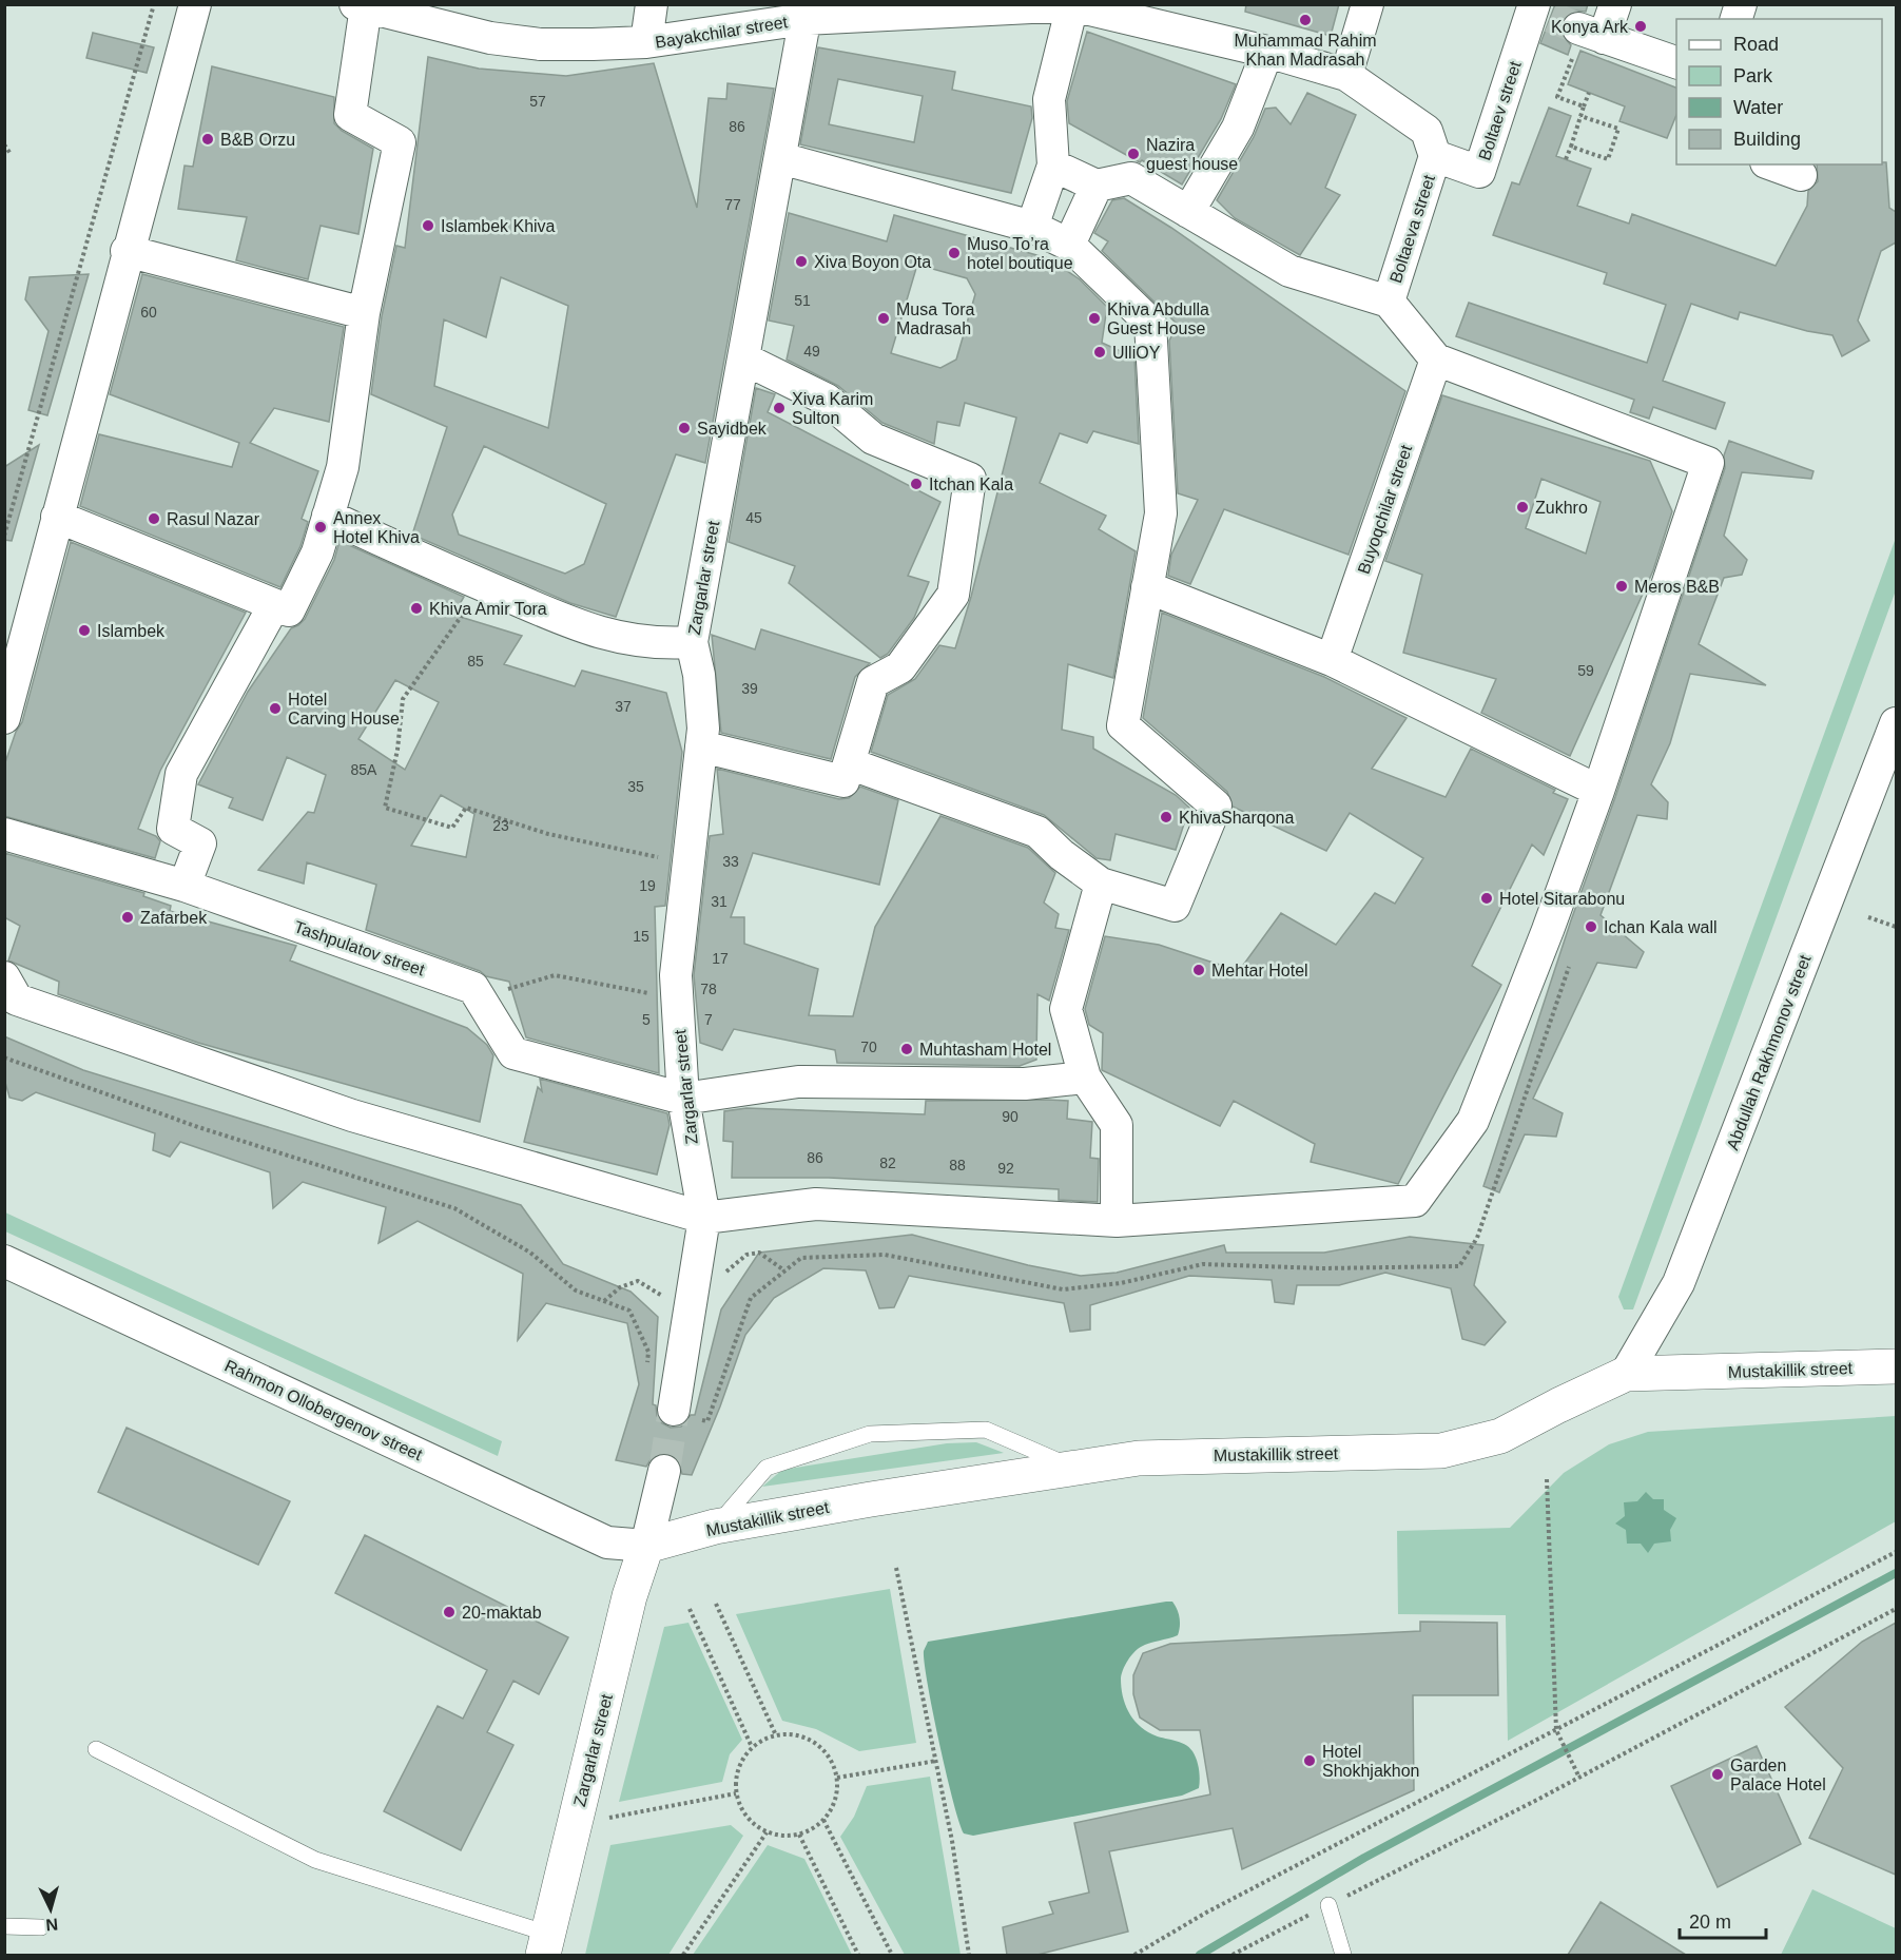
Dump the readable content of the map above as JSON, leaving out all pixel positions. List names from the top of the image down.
{
  "streets": {
    "main road": ["Zargarlar street", "Mustakillik street"],
    "street": [
      "Bayakchilar street",
      "Boltaev street",
      "Boltaeva street",
      "Buyoqchilar street",
      "Tashpulatov street",
      "Abdullah Rakhmonov street",
      "Rahmon Ollobergenov street"
    ]
  },
  "crossings": [
    ["Bayakchilar street", "Boltaev street"],
    ["Bayakchilar street", "Boltaeva street"],
    ["Bayakchilar street", "Zargarlar street"],
    ["Boltaev street", "Boltaeva street"],
    ["Zargarlar street", "Tashpulatov street"],
    ["Zargarlar street", "Mustakillik street"],
    ["Zargarlar street", "Rahmon Ollobergenov street"],
    ["Abdullah Rakhmonov street", "Mustakillik street"],
    ["Mustakillik street", "Rahmon Ollobergenov street"]
  ],
  "places": [
    "Muhammad Rahim Khan Madrasah",
    "Konya Ark",
    "B&B Orzu",
    "Nazira guest house",
    "Islambek Khiva",
    "Muso To’ra hotel boutique",
    "Xiva Boyon Ota",
    "Musa Tora Madrasah",
    "Khiva Abdulla Guest House",
    "UlliOY",
    "Xiva Karim Sulton",
    "Sayidbek",
    "Itchan Kala",
    "Zukhro",
    "Rasul Nazar",
    "Annex Hotel Khiva",
    "Meros B&B",
    "Khiva Amir Tora",
    "Islambek",
    "Hotel Carving House",
    "KhivaSharqona",
    "Hotel Sitarabonu",
    "Zafarbek",
    "Ichan Kala wall",
    "Mehtar Hotel",
    "Muhtasham Hotel",
    "20-maktab",
    "Hotel Shokhjakhon",
    "Garden Palace Hotel"
  ],
  "house_numbers": [
    "57",
    "86",
    "77",
    "51",
    "60",
    "49",
    "45",
    "85",
    "59",
    "39",
    "37",
    "85A",
    "35",
    "23",
    "33",
    "19",
    "31",
    "15",
    "17",
    "78",
    "5",
    "7",
    "70",
    "90",
    "86",
    "82",
    "88",
    "92"
  ],
  "legend": [
    "Road",
    "Park",
    "Water",
    "Building"
  ],
  "scale_bar": "20 m",
  "north": "bottom"
}
